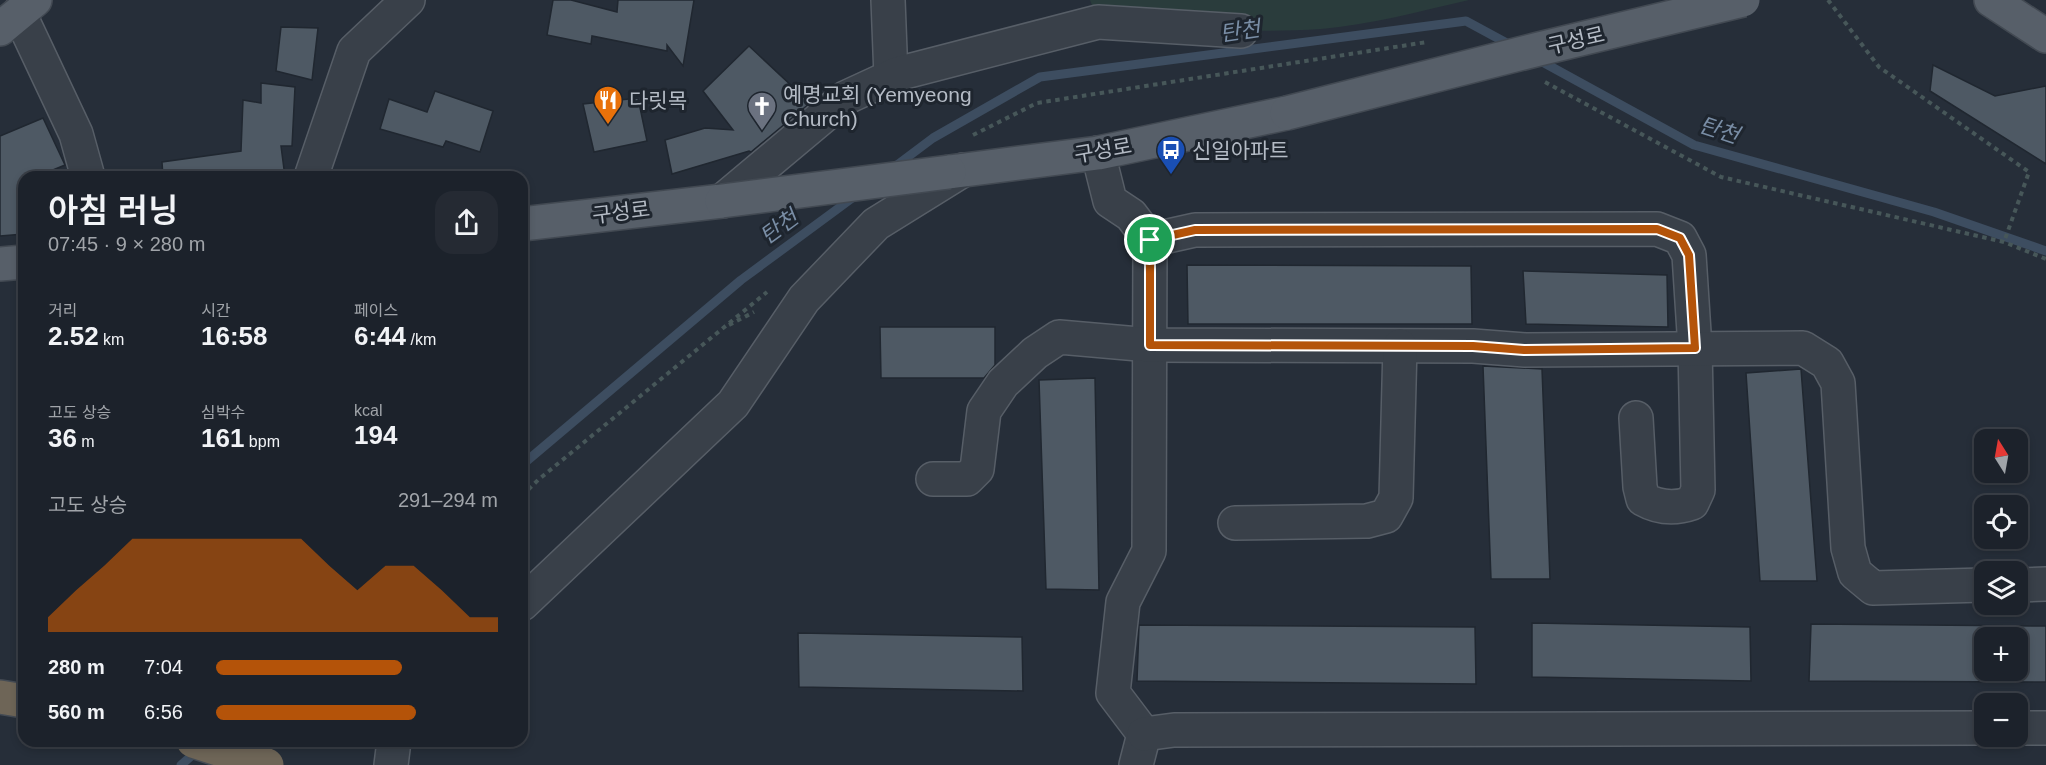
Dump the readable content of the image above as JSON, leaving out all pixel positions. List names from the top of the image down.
{
  "streets": {
    "main road": ["구성로"]
  },
  "water": ["탄천"],
  "places": {
    "restaurant": ["다릿목"],
    "church": ["예명교회 (Yemyeong Church)"],
    "bus stop": ["신일아파트"]
  },
  "north": "top",
  "page": {
    "heading": ["아침 러닝", "07:45 · 9 × 280 m"],
    "stats": [
      ["거리", "2.52 km"],
      ["시간", "16:58"],
      ["페이스", "6:44 /km"],
      ["고도 상승", "36 m"],
      ["심박수", "161 bpm"],
      ["kcal", "194"]
    ],
    "map_buttons": ["+", "−"],
    "chart": ["고도 상승", "291–294 m"],
    "list": [
      {
        "name": "280 m",
        "note": "7:04"
      },
      {
        "name": "560 m",
        "note": "6:56"
      }
    ]
  }
}
